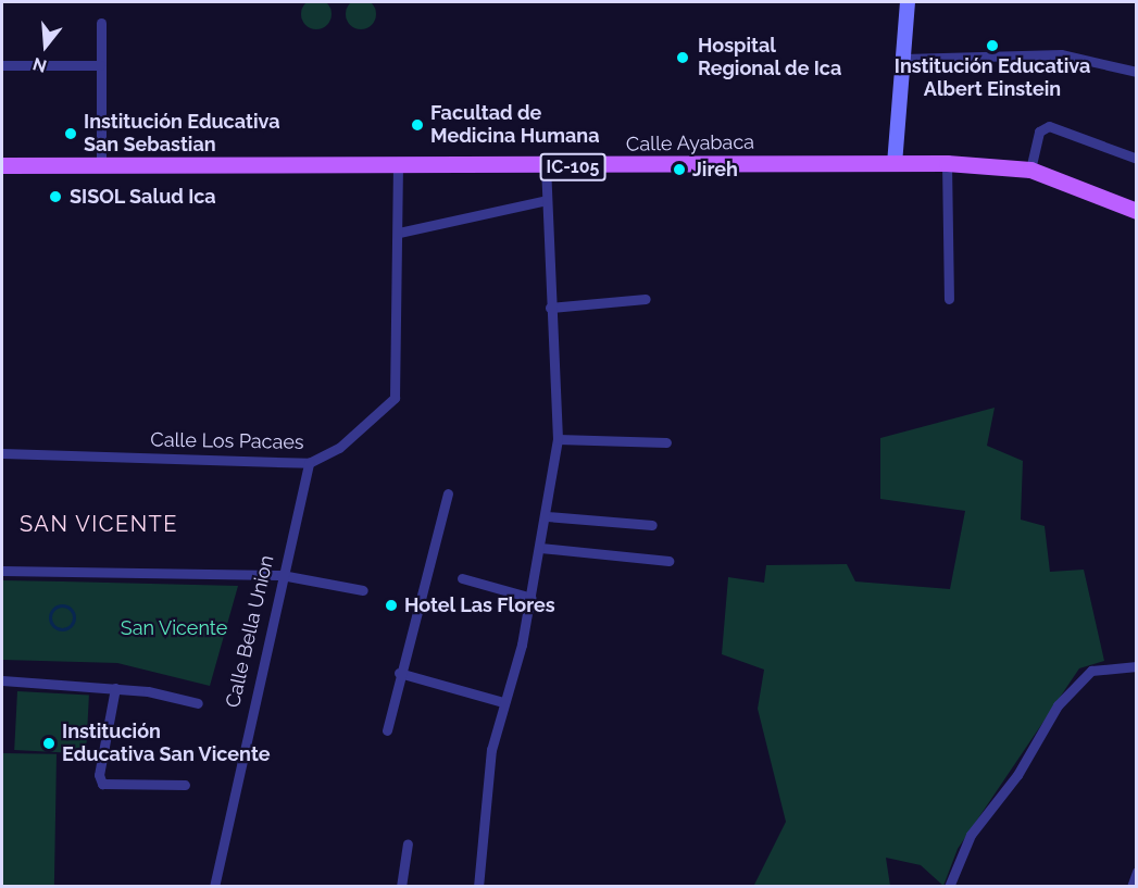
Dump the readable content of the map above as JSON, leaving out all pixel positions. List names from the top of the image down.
{
  "streets": {
    "main road": ["Calle Ayabaca", "IC-105"],
    "street": ["Calle Los Pacaes", "Calle Bella Union"]
  },
  "crossings": [
    ["Calle Ayabaca", "Calle Los Pacaes"],
    ["Calle Los Pacaes", "Calle Bella Union"]
  ],
  "districts": ["SAN VICENTE"],
  "parks": ["San Vicente"],
  "places": [
    "Institución Educativa Albert Einstein",
    "Hospital Regional de Ica",
    "Facultad de Medicina Humana",
    "Institución Educativa San Sebastian",
    "Jireh",
    "SISOL Salud Ica",
    "Hotel Las Flores",
    "Institución Educativa San Vicente"
  ],
  "north": "bottom"
}
